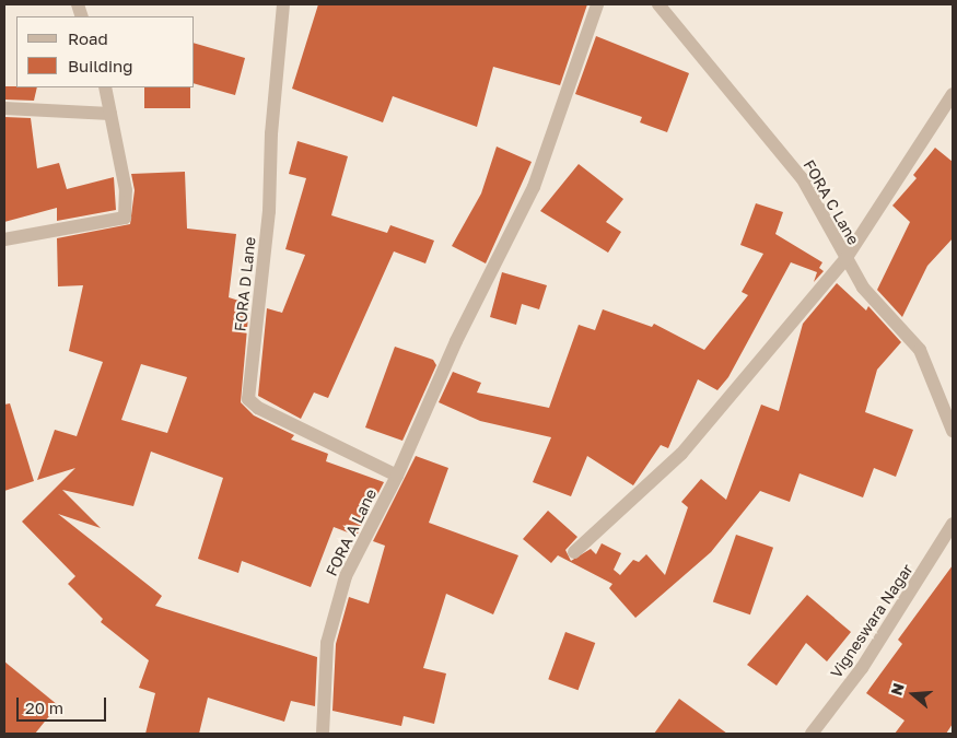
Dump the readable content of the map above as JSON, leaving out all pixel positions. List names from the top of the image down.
{
  "streets": {
    "street": [
      "FORA C Lane",
      "FORA D Lane",
      "FORA A Lane",
      "Vigneswara Nagar"
    ]
  },
  "crossings": [
    ["FORA D Lane", "FORA A Lane"]
  ],
  "legend": ["Road", "Building"],
  "scale_bar": "20 m",
  "north": "left"
}
